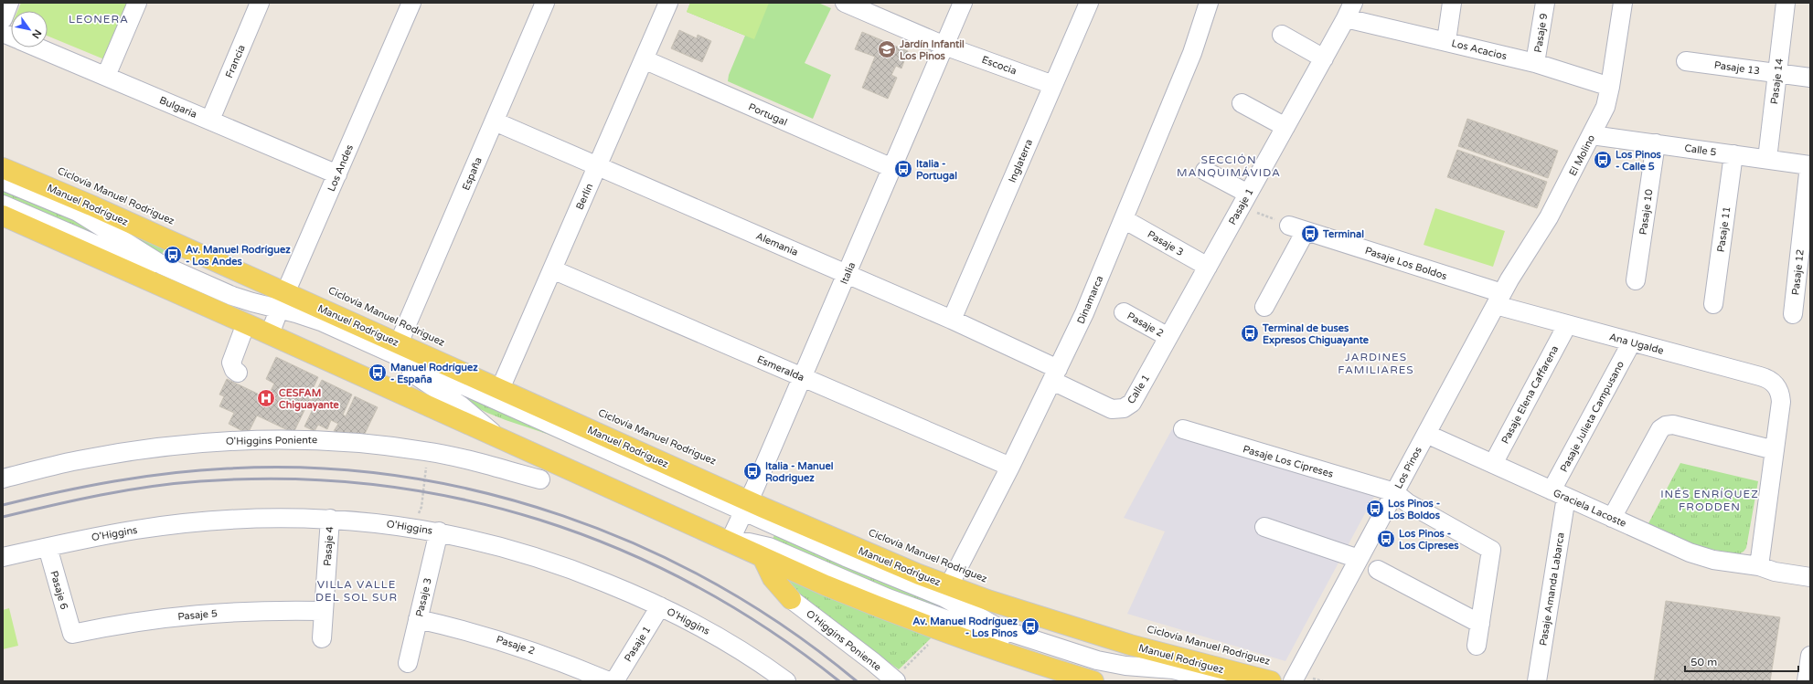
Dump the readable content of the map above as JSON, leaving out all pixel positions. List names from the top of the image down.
{
  "streets": {
    "main road": ["Manuel Rodríguez"],
    "street": [
      "Pasaje 9",
      "Los Acacios",
      "Francia",
      "Escocia",
      "Pasaje 13",
      "Pasaje 14",
      "Bulgaria",
      "Portugal",
      "Calle 5",
      "El Molino",
      "Inglaterra",
      "Los Andes",
      "España",
      "Berlín",
      "Pasaje 1",
      "Pasaje 10",
      "Pasaje 11",
      "Pasaje 3",
      "Alemania",
      "Pasaje Los Boldos",
      "Pasaje 12",
      "Italia",
      "Dinamarca",
      "Pasaje 2",
      "Ana Ugalde",
      "Esmeralda",
      "Calle 1",
      "Pasaje Elena Caffarena",
      "Pasaje Julieta Campusano",
      "O'Higgins Poniente",
      "Pasaje Los Cipreses",
      "Los Pinos",
      "Graciela Lacoste",
      "O'Higgins",
      "Pasaje 4",
      "Pasaje Amanda Labarca",
      "Pasaje 6",
      "Pasaje 5"
    ]
  },
  "crossings": [
    ["Pasaje 9", "Los Acacios"],
    ["Los Acacios", "El Molino"],
    ["Los Acacios", "Pasaje 1"],
    ["Francia", "Bulgaria"],
    ["Escocia", "Inglaterra"],
    ["Escocia", "Italia"],
    ["Pasaje 13", "Pasaje 14"],
    ["Pasaje 14", "Calle 5"],
    ["Bulgaria", "Los Andes"],
    ["Portugal", "Berlín"],
    ["Portugal", "Italia"],
    ["Calle 5", "El Molino"],
    ["Calle 5", "Pasaje 10"],
    ["Calle 5", "Pasaje 11"],
    ["Calle 5", "Pasaje 12"],
    ["El Molino", "Pasaje Los Boldos"],
    ["El Molino", "Ana Ugalde"],
    ["El Molino", "Los Pinos"],
    ["Inglaterra", "Alemania"],
    ["Los Andes", "Manuel Rodríguez"],
    ["España", "Manuel Rodríguez"],
    ["España", "Alemania"],
    ["Berlín", "Manuel Rodríguez"],
    ["Berlín", "Alemania"],
    ["Berlín", "Esmeralda"],
    ["Manuel Rodríguez", "Italia"],
    ["Manuel Rodríguez", "Dinamarca"],
    ["Pasaje 1", "Pasaje 3"],
    ["Pasaje 1", "Pasaje 2"],
    ["Pasaje 1", "Calle 1"],
    ["Pasaje 1", "O'Higgins"],
    ["Pasaje 3", "Dinamarca"],
    ["Pasaje 3", "Pasaje 2"],
    ["Pasaje 3", "O'Higgins"],
    ["Alemania", "Italia"],
    ["Alemania", "Dinamarca"],
    ["Alemania", "Calle 1"],
    ["Pasaje Los Boldos", "Ana Ugalde"],
    ["Pasaje Los Boldos", "Los Pinos"],
    ["Italia", "Esmeralda"],
    ["Dinamarca", "Esmeralda"],
    ["Dinamarca", "Calle 1"],
    ["Pasaje 2", "Calle 1"],
    ["Ana Ugalde", "Pasaje Elena Caffarena"],
    ["Ana Ugalde", "Pasaje Julieta Campusano"],
    ["Ana Ugalde", "Los Pinos"],
    ["Pasaje Elena Caffarena", "Graciela Lacoste"],
    ["Pasaje Julieta Campusano", "Graciela Lacoste"],
    ["Pasaje Julieta Campusano", "Pasaje Amanda Labarca"],
    ["Pasaje Los Cipreses", "Los Pinos"],
    ["Los Pinos", "Graciela Lacoste"],
    ["Graciela Lacoste", "Pasaje Amanda Labarca"],
    ["O'Higgins", "Pasaje 4"],
    ["O'Higgins", "Pasaje 6"],
    ["Pasaje 4", "Pasaje 5"],
    ["Pasaje 6", "Pasaje 5"]
  ],
  "districts": [
    "LEONERA",
    "SECCIÓN MANQUIMÁVIDA",
    "JARDINES FAMILIARES",
    "INÉS ENRÍQUEZ FRODDEN",
    "VILLA VALLE DEL SOL SUR"
  ],
  "places": {
    "school or university": ["Jardín Infantil Los Pinos"],
    "bus stop": [
      "Los Pinos - Calle 5",
      "Italia - Portugal",
      "Terminal",
      "Av. Manuel Rodríguez - Los Andes",
      "Terminal de buses Expresos Chiguayante",
      "Manuel Rodríguez - España",
      "Italia - Manuel Rodriguez",
      "Los Pinos - Los Boldos",
      "Los Pinos - Los Cipreses",
      "Av. Manuel Rodríguez - Los Pinos"
    ],
    "hospital": ["CESFAM Chiguayante"]
  },
  "scale_bar": "50 m",
  "north": "bottom right"
}
